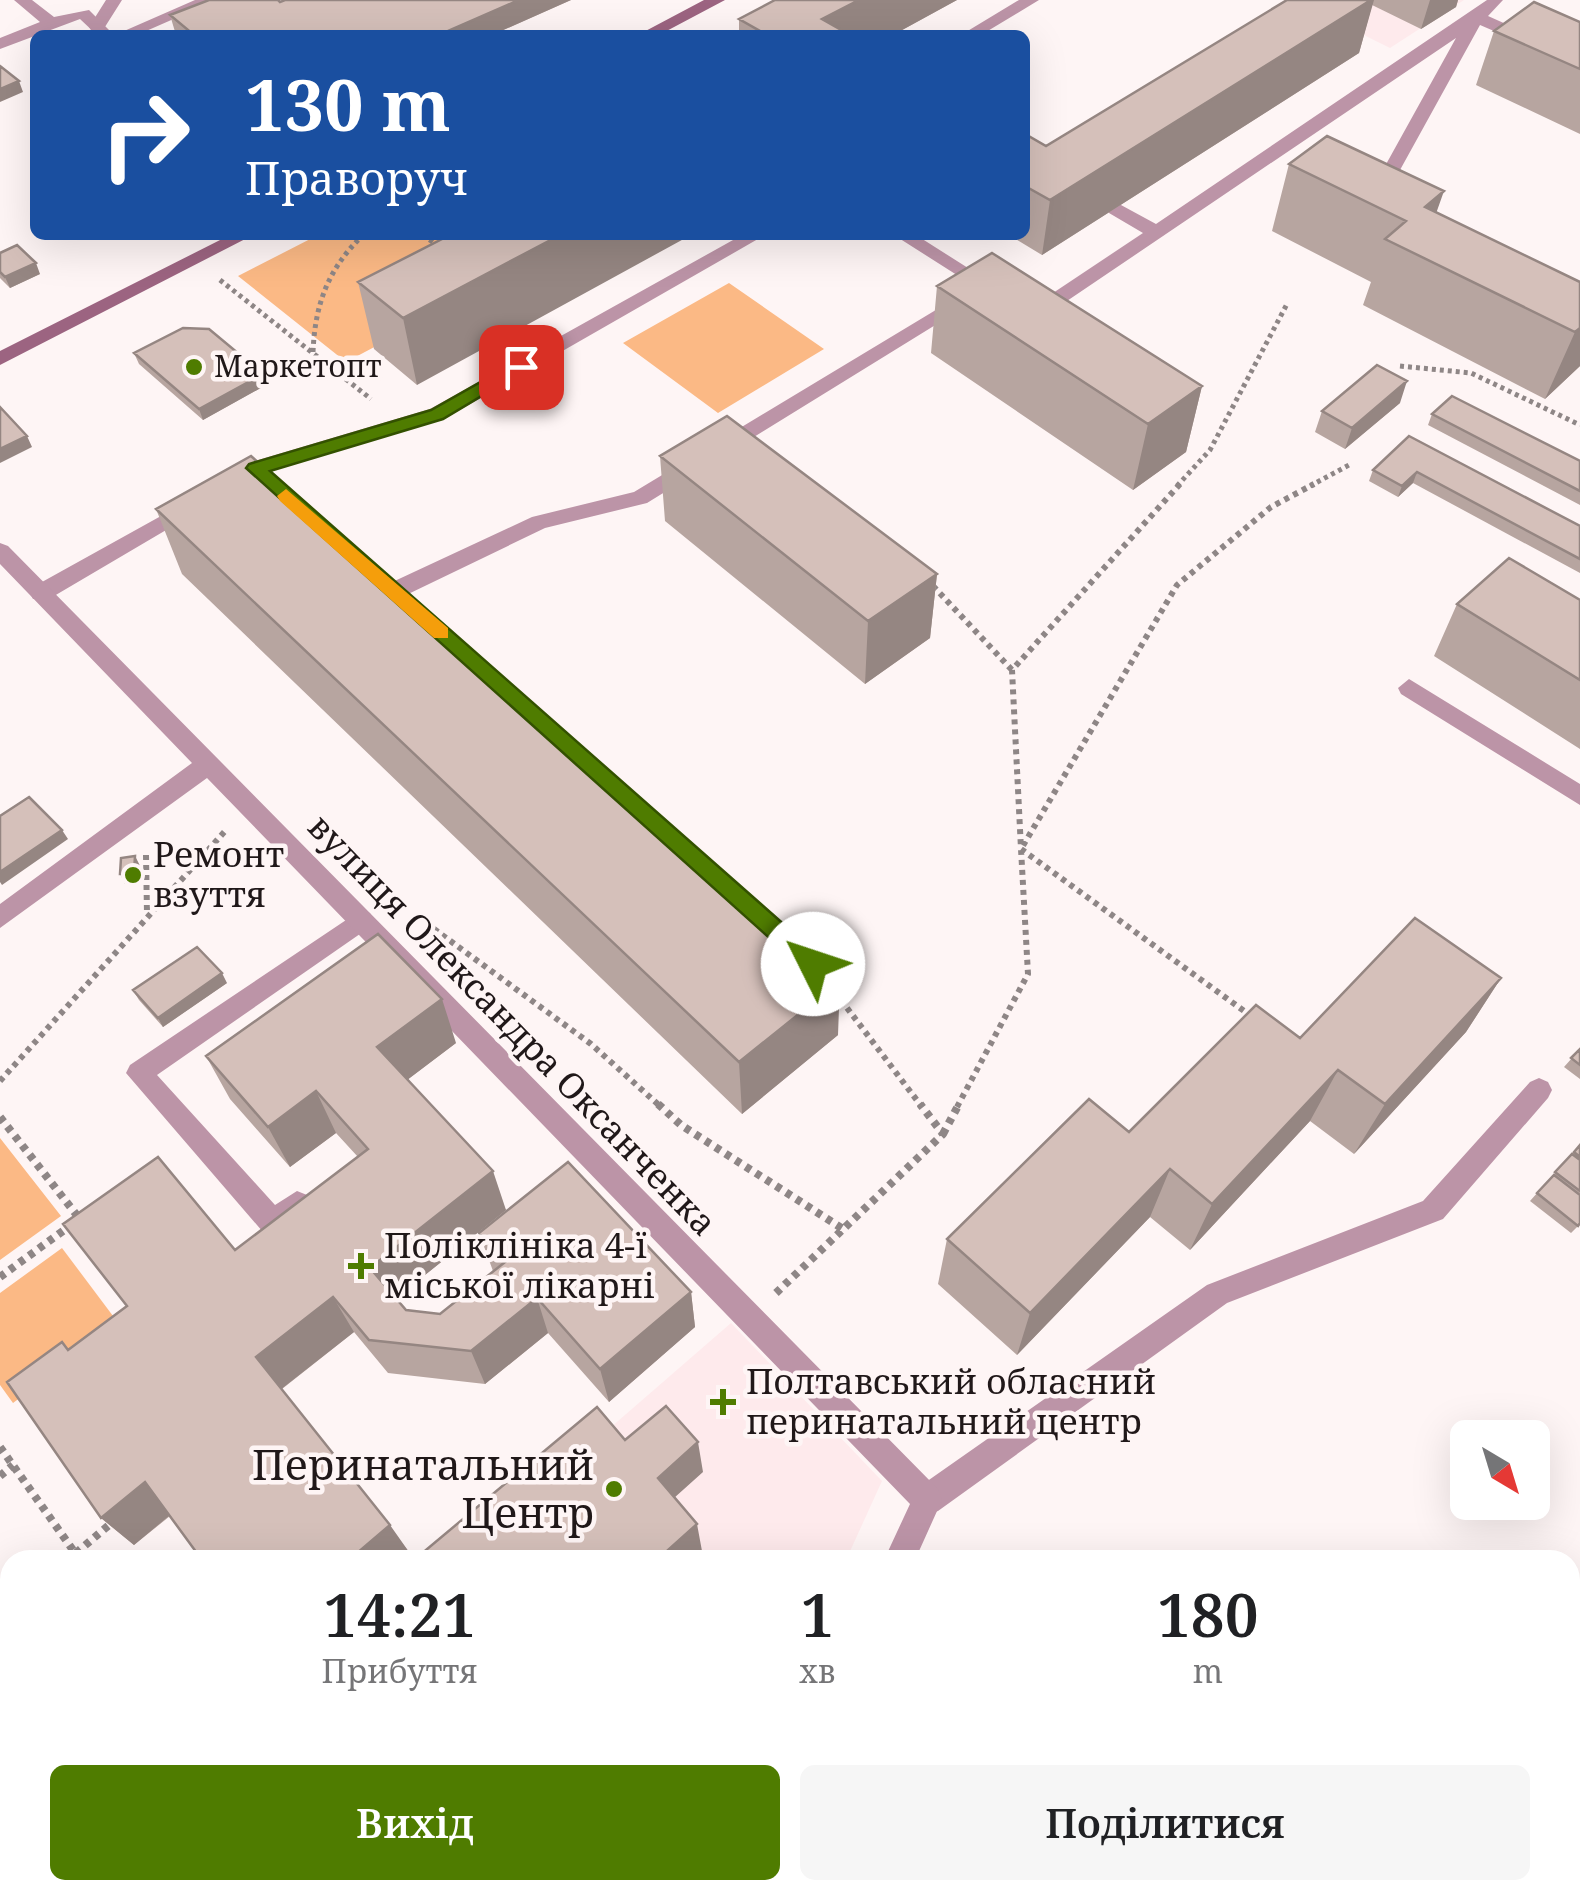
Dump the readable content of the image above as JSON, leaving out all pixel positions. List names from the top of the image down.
{
  "streets": {
    "street": ["вулиця Олександра Оксанченка"]
  },
  "places": {
    "other": ["Маркетопт", "Ремонт взуття", "Перинатальний Центр"],
    "health": ["Поліклініка 4-ї міської лікарні", "Полтавський обласний перинатальний центр"]
  },
  "north": "bottom right",
  "page": {
    "turn": ["130 m", "Праворуч"],
    "eta": [
      "14:21",
      "Прибуття",
      "1",
      "хв",
      "180",
      "m"
    ],
    "buttons": ["Вихід", "Поділитися"]
  }
}
